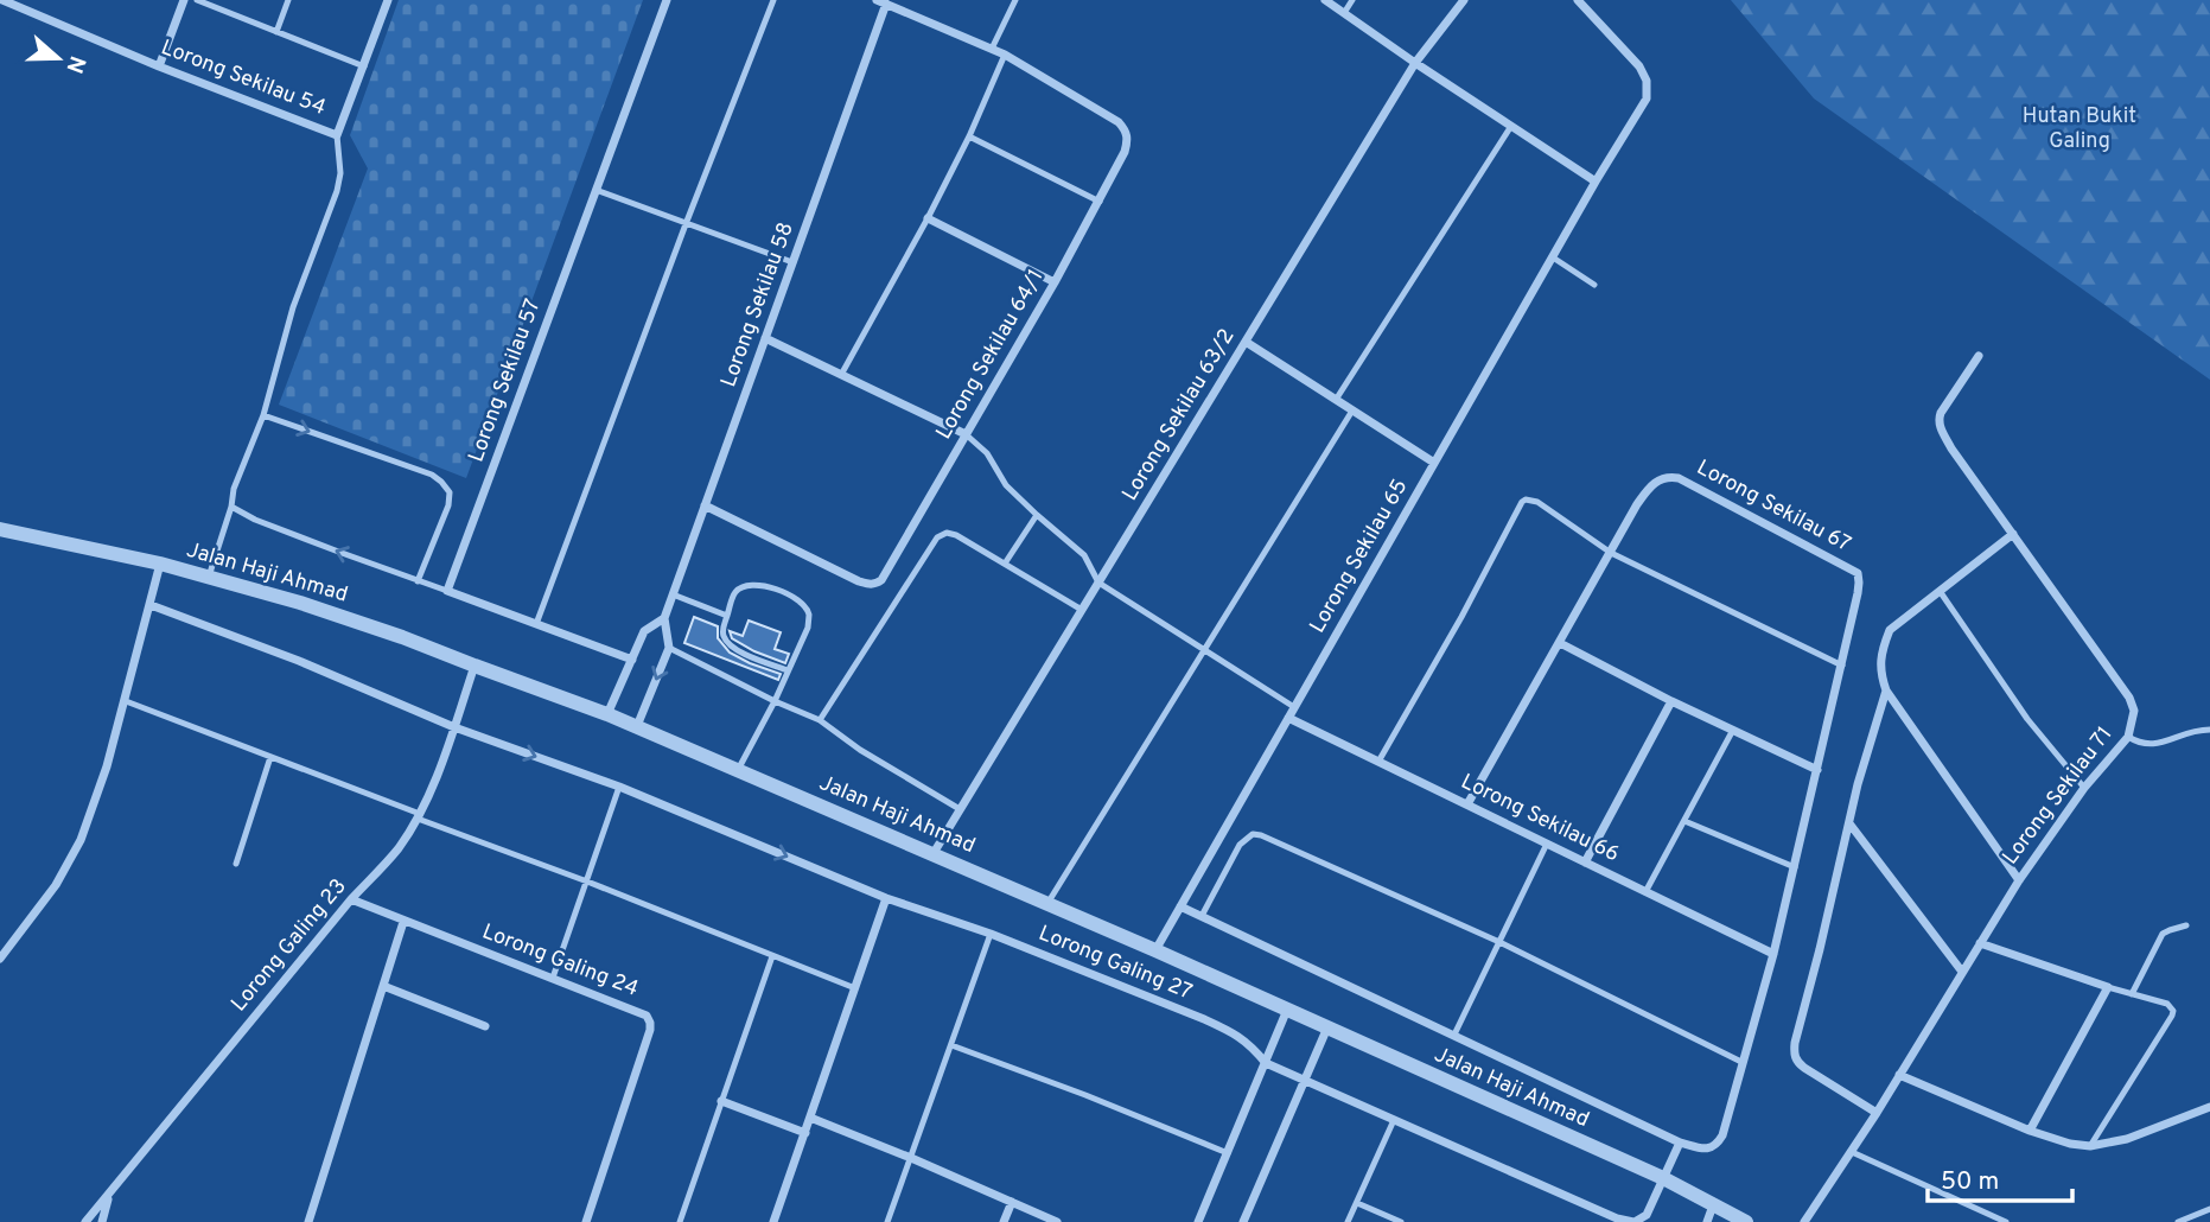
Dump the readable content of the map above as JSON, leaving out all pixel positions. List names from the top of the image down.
{
  "streets": {
    "street": [
      "Lorong Sekilau 54",
      "Lorong Sekilau 58",
      "Lorong Sekilau 64/1",
      "Lorong Sekilau 57",
      "Lorong Sekilau 63/2",
      "Lorong Sekilau 67",
      "Lorong Sekilau 65",
      "Jalan Haji Ahmad",
      "Lorong Sekilau 71",
      "Lorong Sekilau 66",
      "Lorong Galing 23",
      "Lorong Galing 24",
      "Lorong Galing 27"
    ]
  },
  "crossings": [
    ["Lorong Sekilau 58", "Lorong Sekilau 64/1"],
    ["Lorong Sekilau 58", "Jalan Haji Ahmad"],
    ["Lorong Sekilau 63/2", "Jalan Haji Ahmad"],
    ["Lorong Sekilau 67", "Lorong Sekilau 66"],
    ["Lorong Sekilau 67", "Lorong Galing 27"],
    ["Lorong Sekilau 65", "Jalan Haji Ahmad"],
    ["Lorong Sekilau 65", "Lorong Sekilau 66"],
    ["Jalan Haji Ahmad", "Lorong Galing 23"],
    ["Jalan Haji Ahmad", "Lorong Galing 27"],
    ["Lorong Galing 23", "Lorong Galing 24"]
  ],
  "parks": ["Hutan Bukit Galing"],
  "scale_bar": "50 m",
  "north": "right"
}
